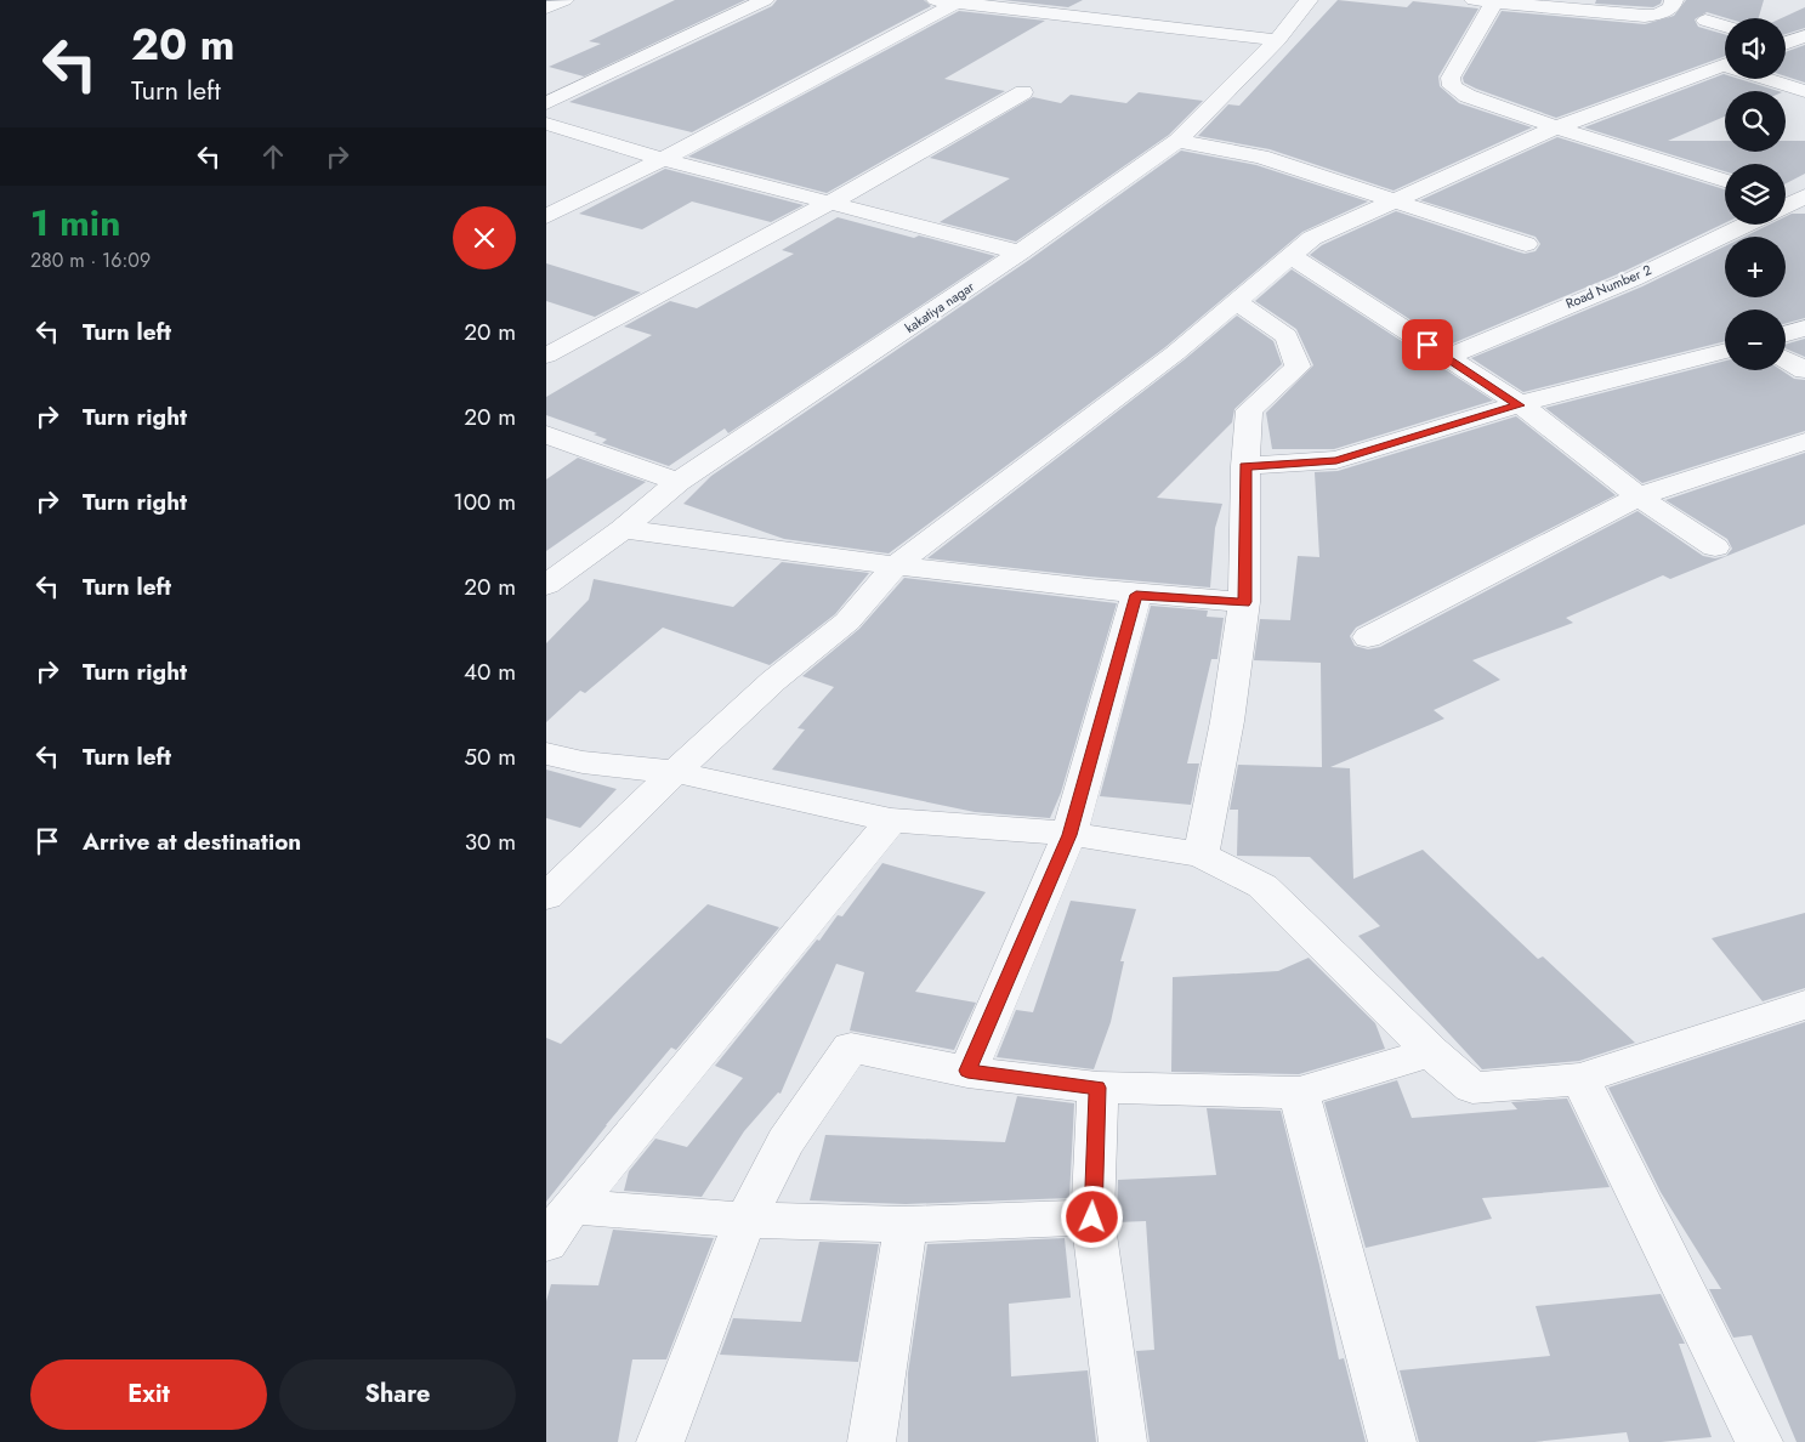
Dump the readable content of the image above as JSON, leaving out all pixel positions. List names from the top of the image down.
{
  "streets": {
    "street": ["Road Number 2", "kakatiya nagar"]
  },
  "page": {
    "turn": ["20 m", "Turn left"],
    "map_buttons": ["+", "−"],
    "heading": ["1 min", "280 m · 16:09"],
    "list": [
      {
        "name": "Turn left",
        "value": "20 m"
      },
      {
        "name": "Turn right",
        "value": "20 m"
      },
      {
        "name": "Turn right",
        "value": "100 m"
      },
      {
        "name": "Turn left",
        "value": "20 m"
      },
      {
        "name": "Turn right",
        "value": "40 m"
      },
      {
        "name": "Turn left",
        "value": "50 m"
      },
      {
        "name": "Arrive at destination",
        "value": "30 m"
      }
    ],
    "buttons": ["Exit", "Share"]
  }
}
